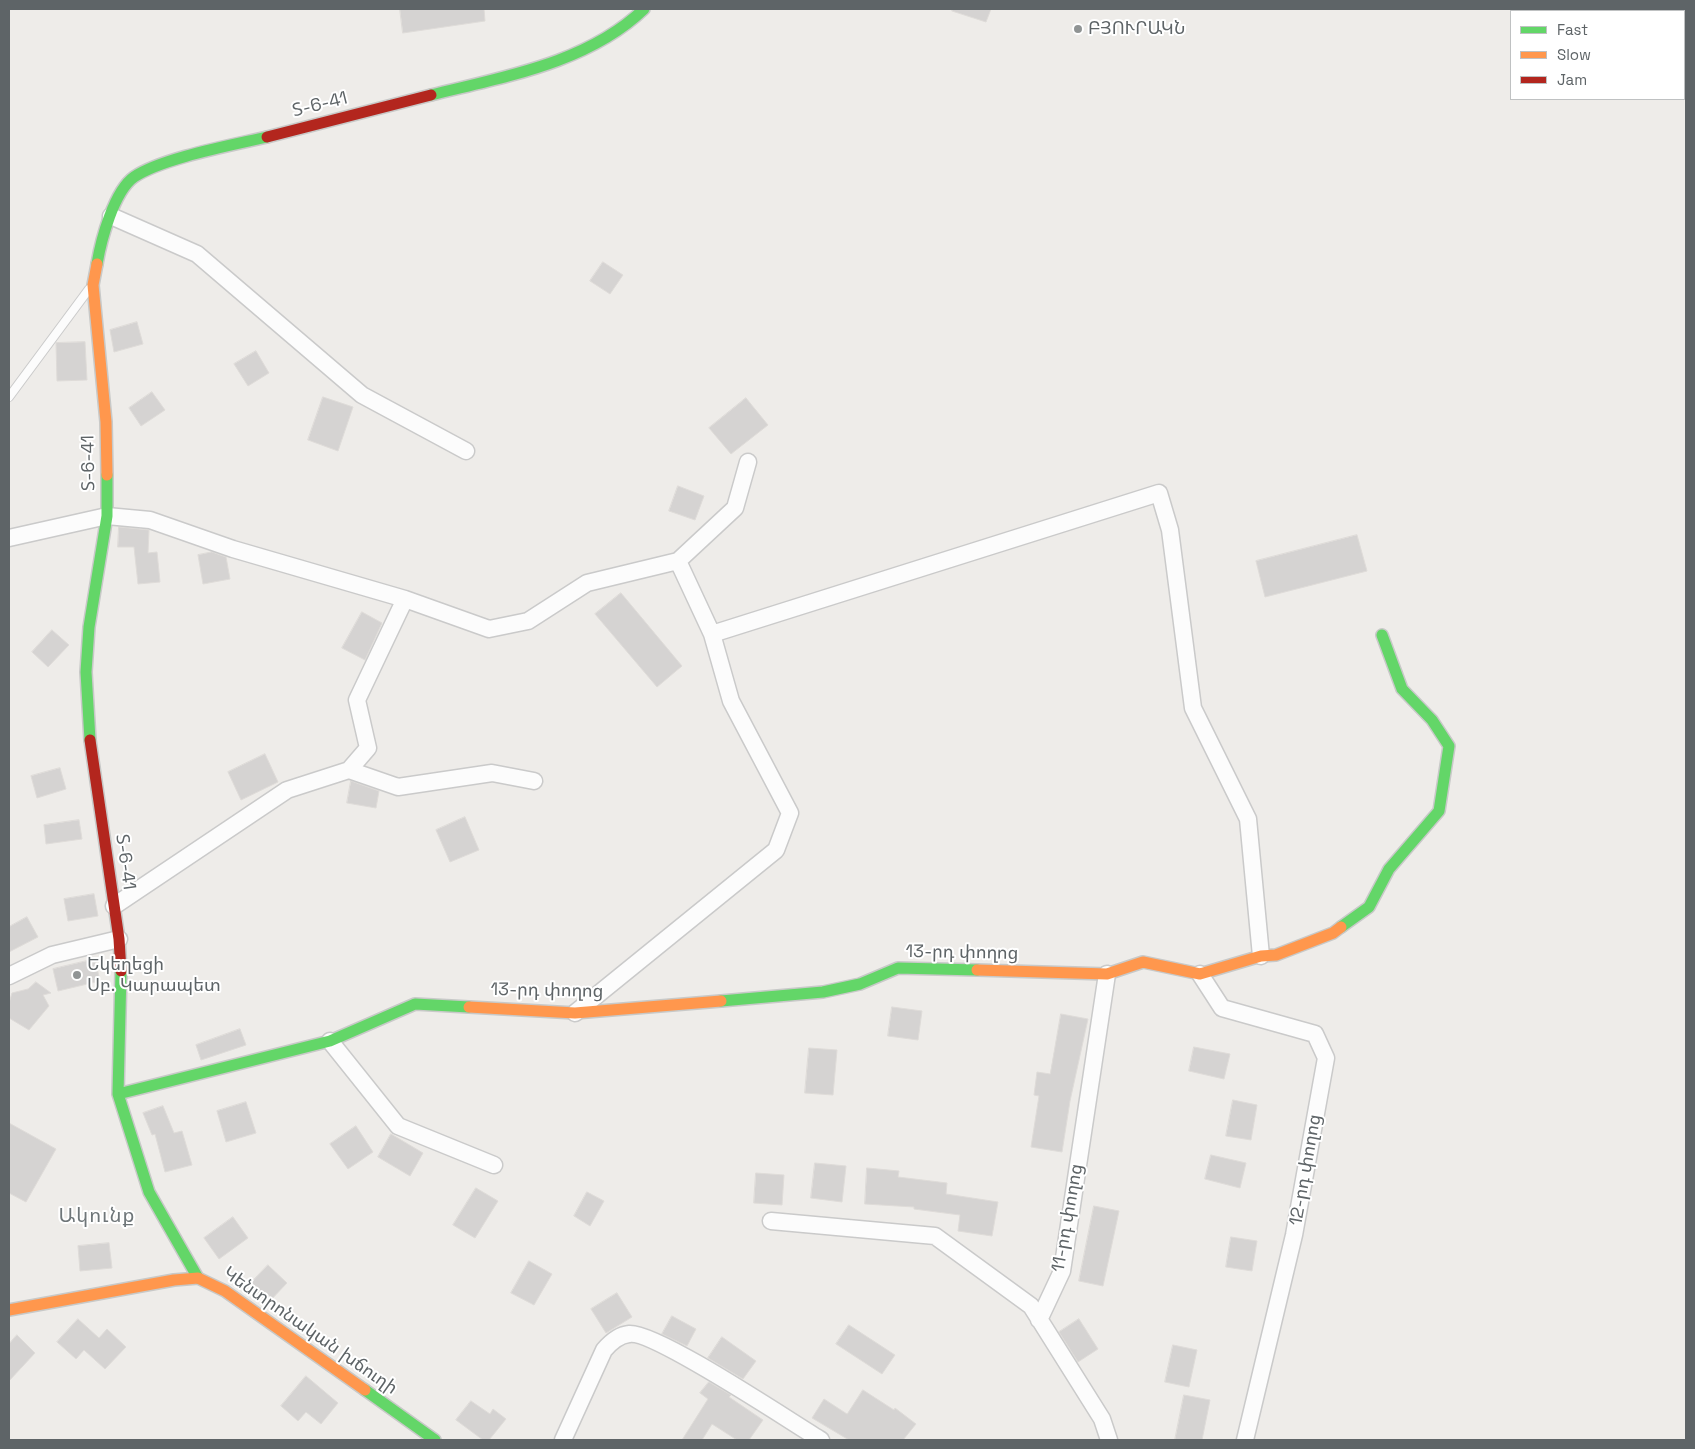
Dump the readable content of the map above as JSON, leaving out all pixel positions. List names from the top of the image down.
{
  "streets": {
    "main road": ["Տ-6-41", "13-րդ փողոց", "Կենտրոնական խճուղի"],
    "street": ["12-րդ փողոց", "11-րդ փողոց"]
  },
  "crossings": [
    ["Տ-6-41", "13-րդ փողոց"],
    ["Տ-6-41", "Կենտրոնական խճուղի"],
    ["13-րդ փողոց", "12-րդ փողոց"],
    ["13-րդ փողոց", "11-րդ փողոց"]
  ],
  "districts": ["Ակունք"],
  "places": ["ԲՅՈՒՐԱԿՆ", "Եկեղեցի Սբ. Կարապետ"],
  "legend": ["Fast", "Slow", "Jam"]
}
